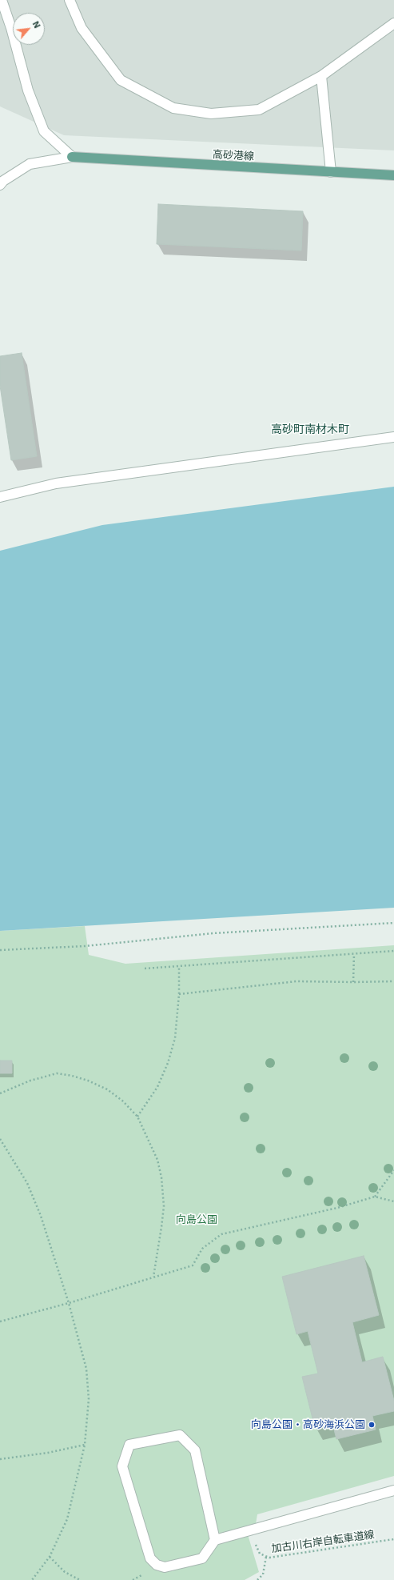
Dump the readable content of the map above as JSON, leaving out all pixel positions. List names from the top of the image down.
{
  "streets": {
    "main road": ["高砂港線"],
    "path": ["加古川右岸自転車道線"]
  },
  "districts": ["高砂町南材木町"],
  "parks": ["向島公園"],
  "places": ["向島公園・高砂海浜公園"],
  "north": "top right"
}
